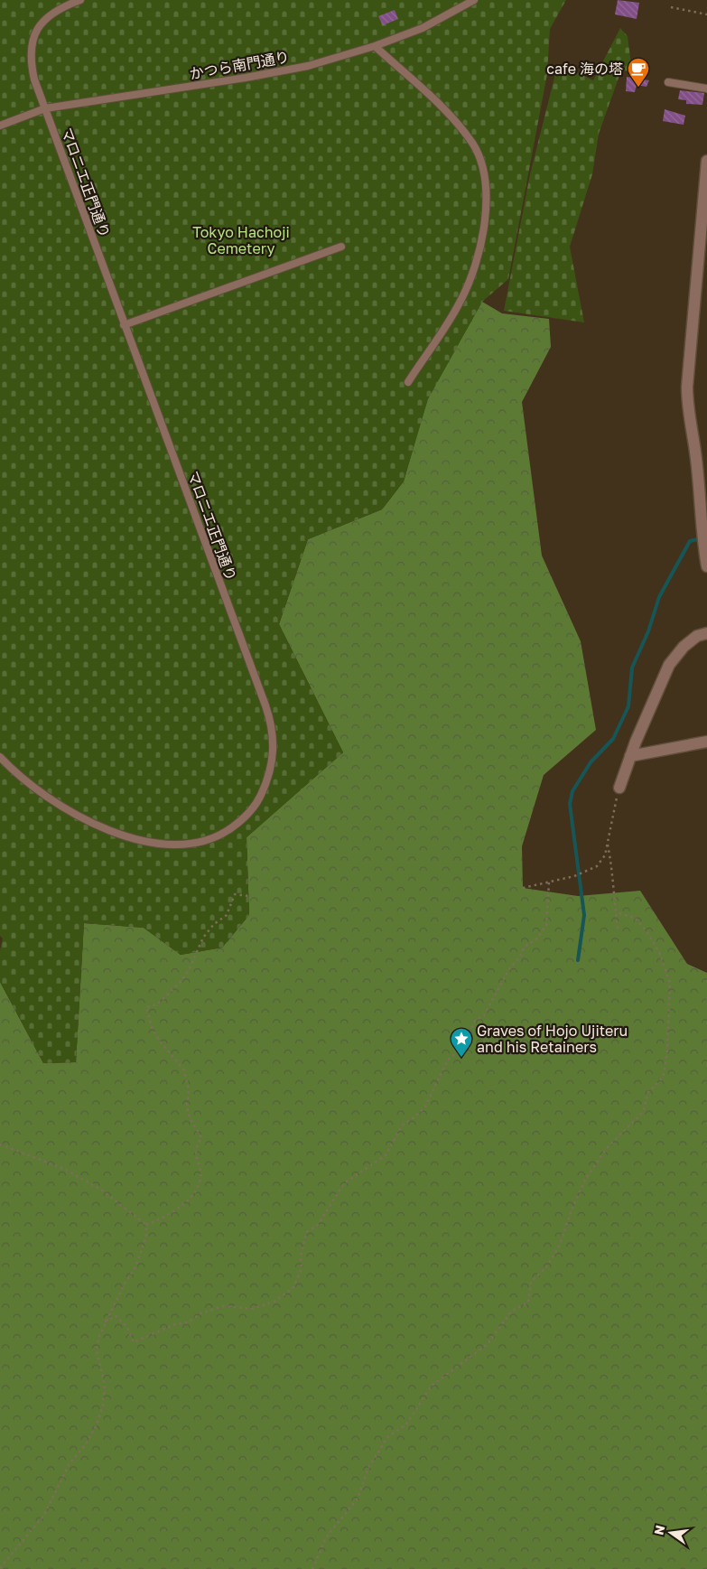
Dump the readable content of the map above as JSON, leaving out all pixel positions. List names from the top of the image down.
{
  "streets": {
    "lane": ["かつら南門通り", "マロニエ正門通り"]
  },
  "crossings": [
    ["かつら南門通り", "マロニエ正門通り"]
  ],
  "parks": ["Tokyo Hachoji Cemetery"],
  "places": {
    "cafe": ["cafe 海の塔"],
    "place": ["Graves of Hojo Ujiteru and his Retainers"]
  },
  "north": "left"
}
